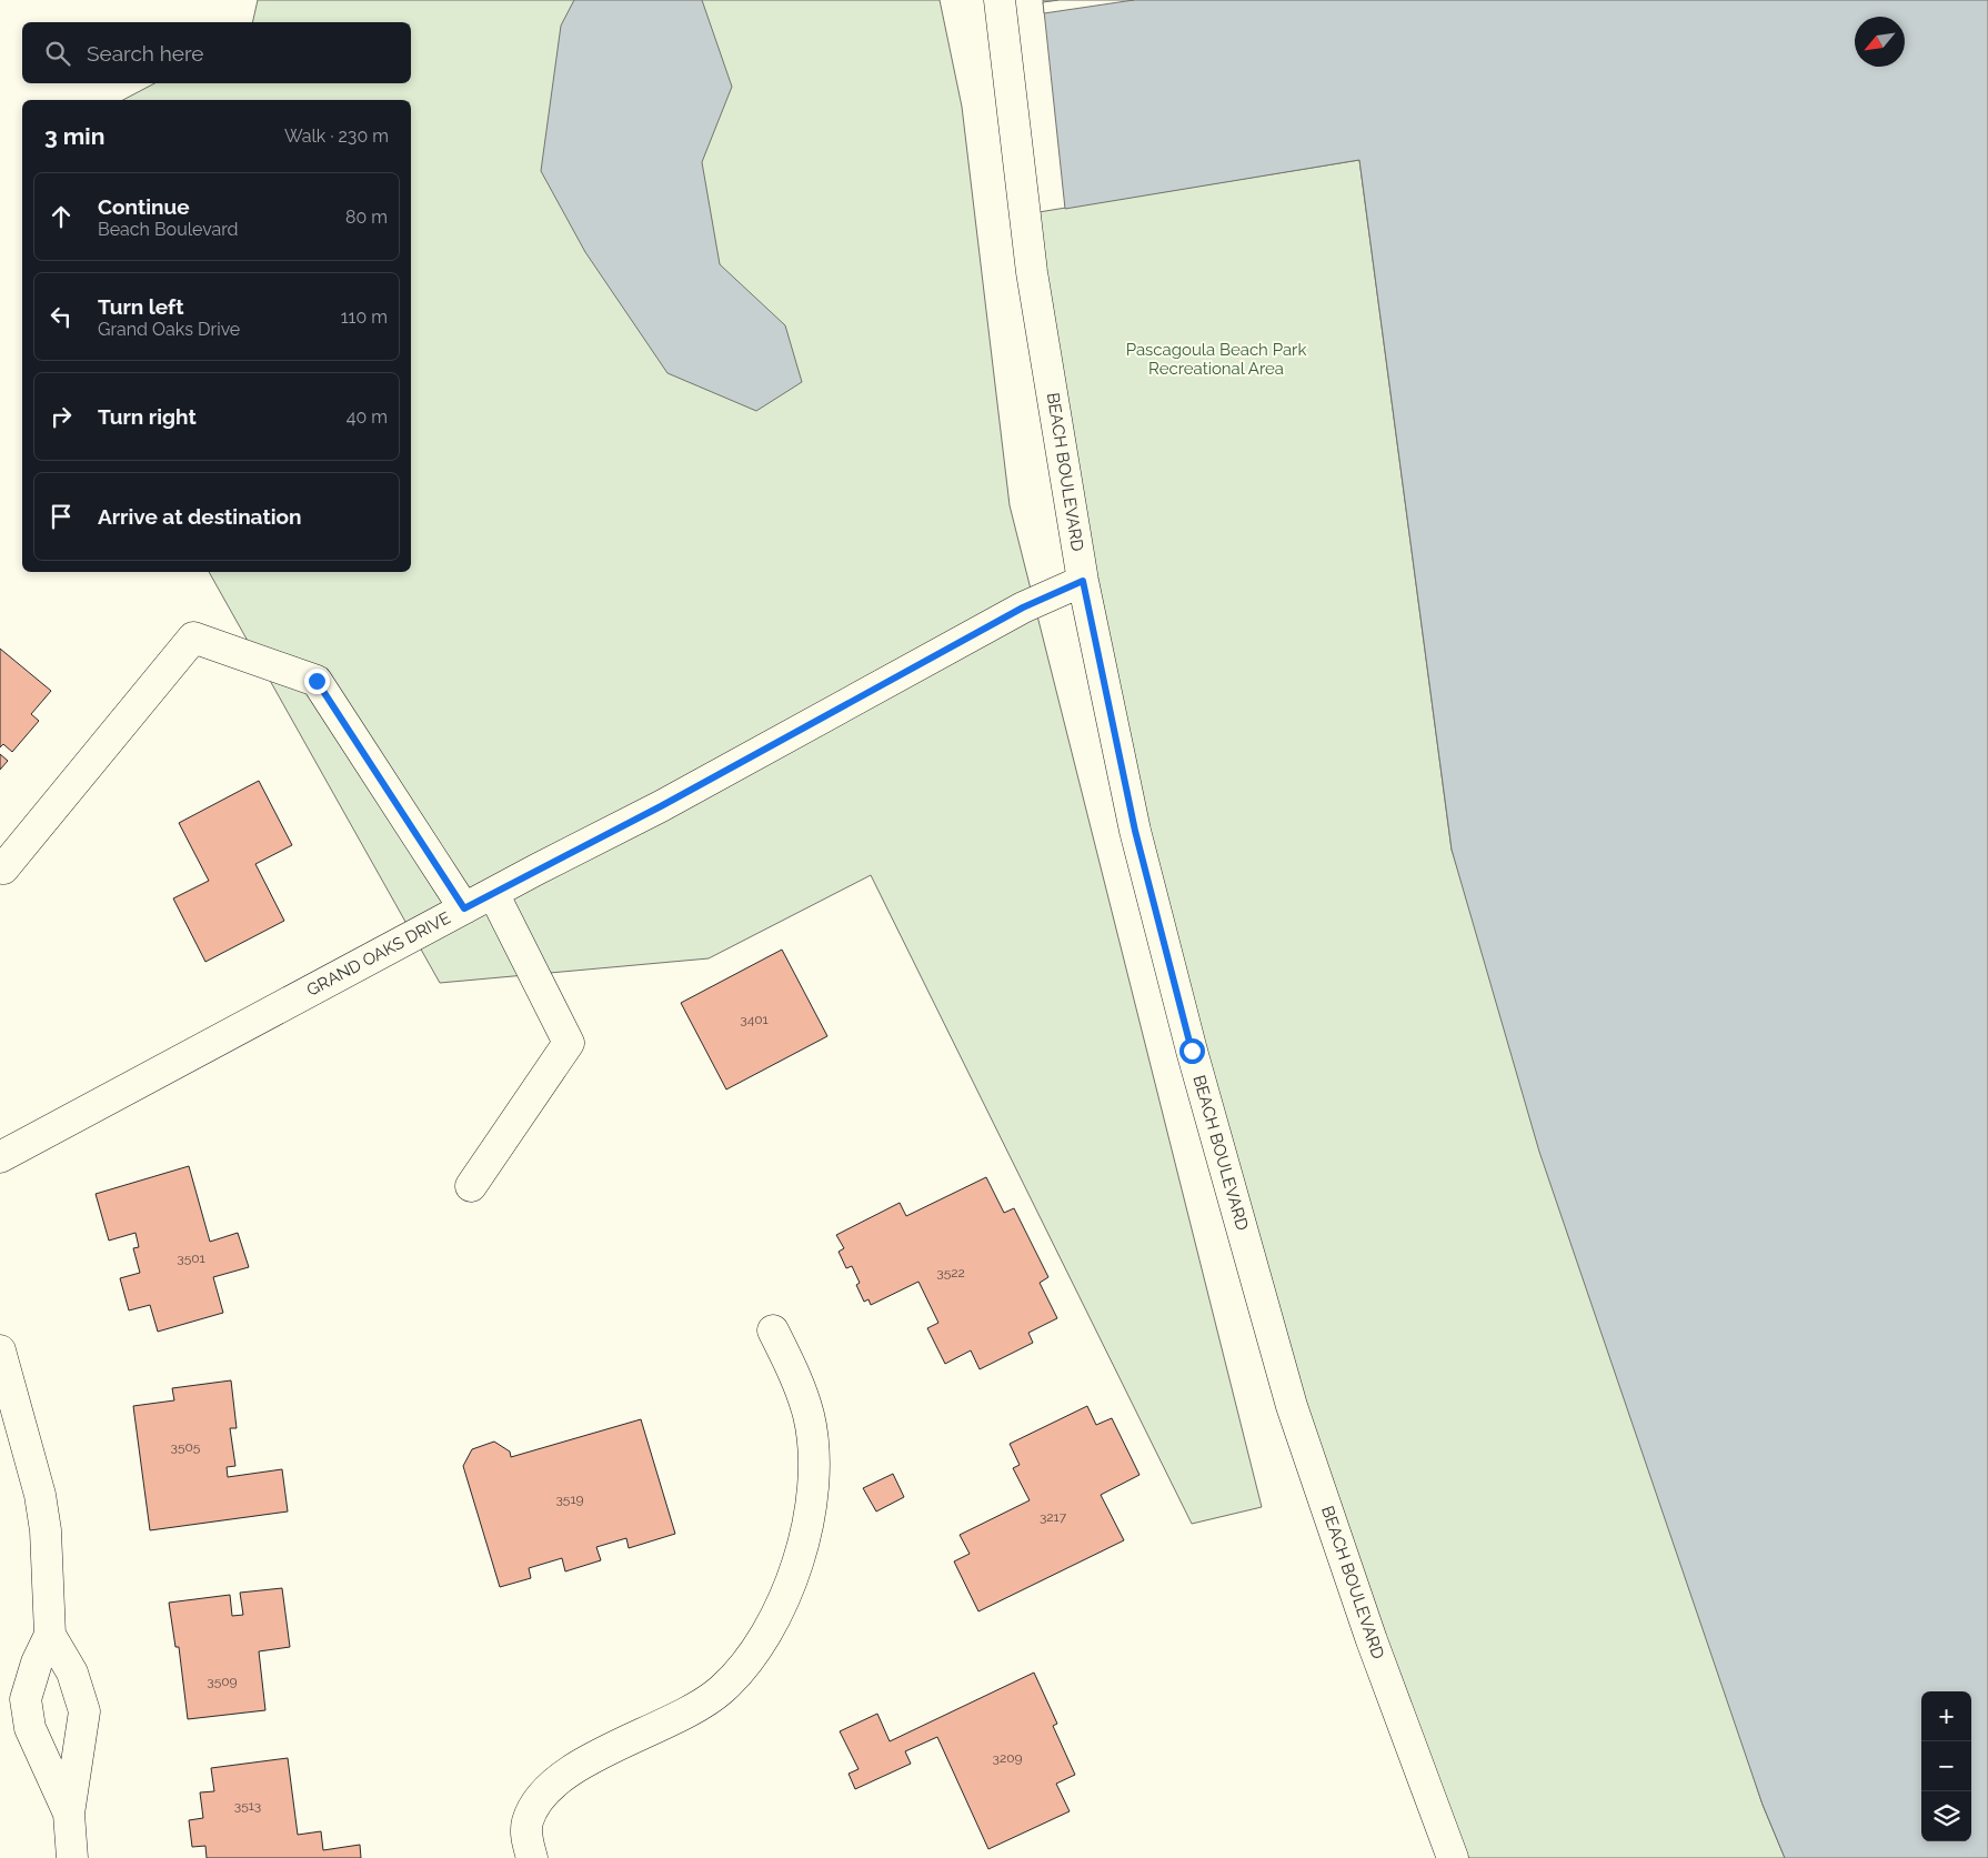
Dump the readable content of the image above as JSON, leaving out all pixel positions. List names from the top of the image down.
{
  "streets": {
    "street": ["BEACH BOULEVARD", "GRAND OAKS DRIVE"]
  },
  "crossings": [
    ["BEACH BOULEVARD", "GRAND OAKS DRIVE"]
  ],
  "parks": ["Pascagoula Beach Park Recreational Area"],
  "house_numbers": [
    "3401",
    "3501",
    "3522",
    "3505",
    "3519",
    "3217",
    "3509",
    "3209",
    "3513"
  ],
  "north": "bottom left",
  "page": {
    "search": "Search here",
    "heading": ["3 min", "Walk · 230 m"],
    "list": [
      ["Continue", "Beach Boulevard", "80 m"],
      ["Turn left", "Grand Oaks Drive", "110 m"],
      ["Turn right", "40 m"],
      "Arrive at destination"
    ],
    "map_buttons": ["+", "−"]
  }
}
